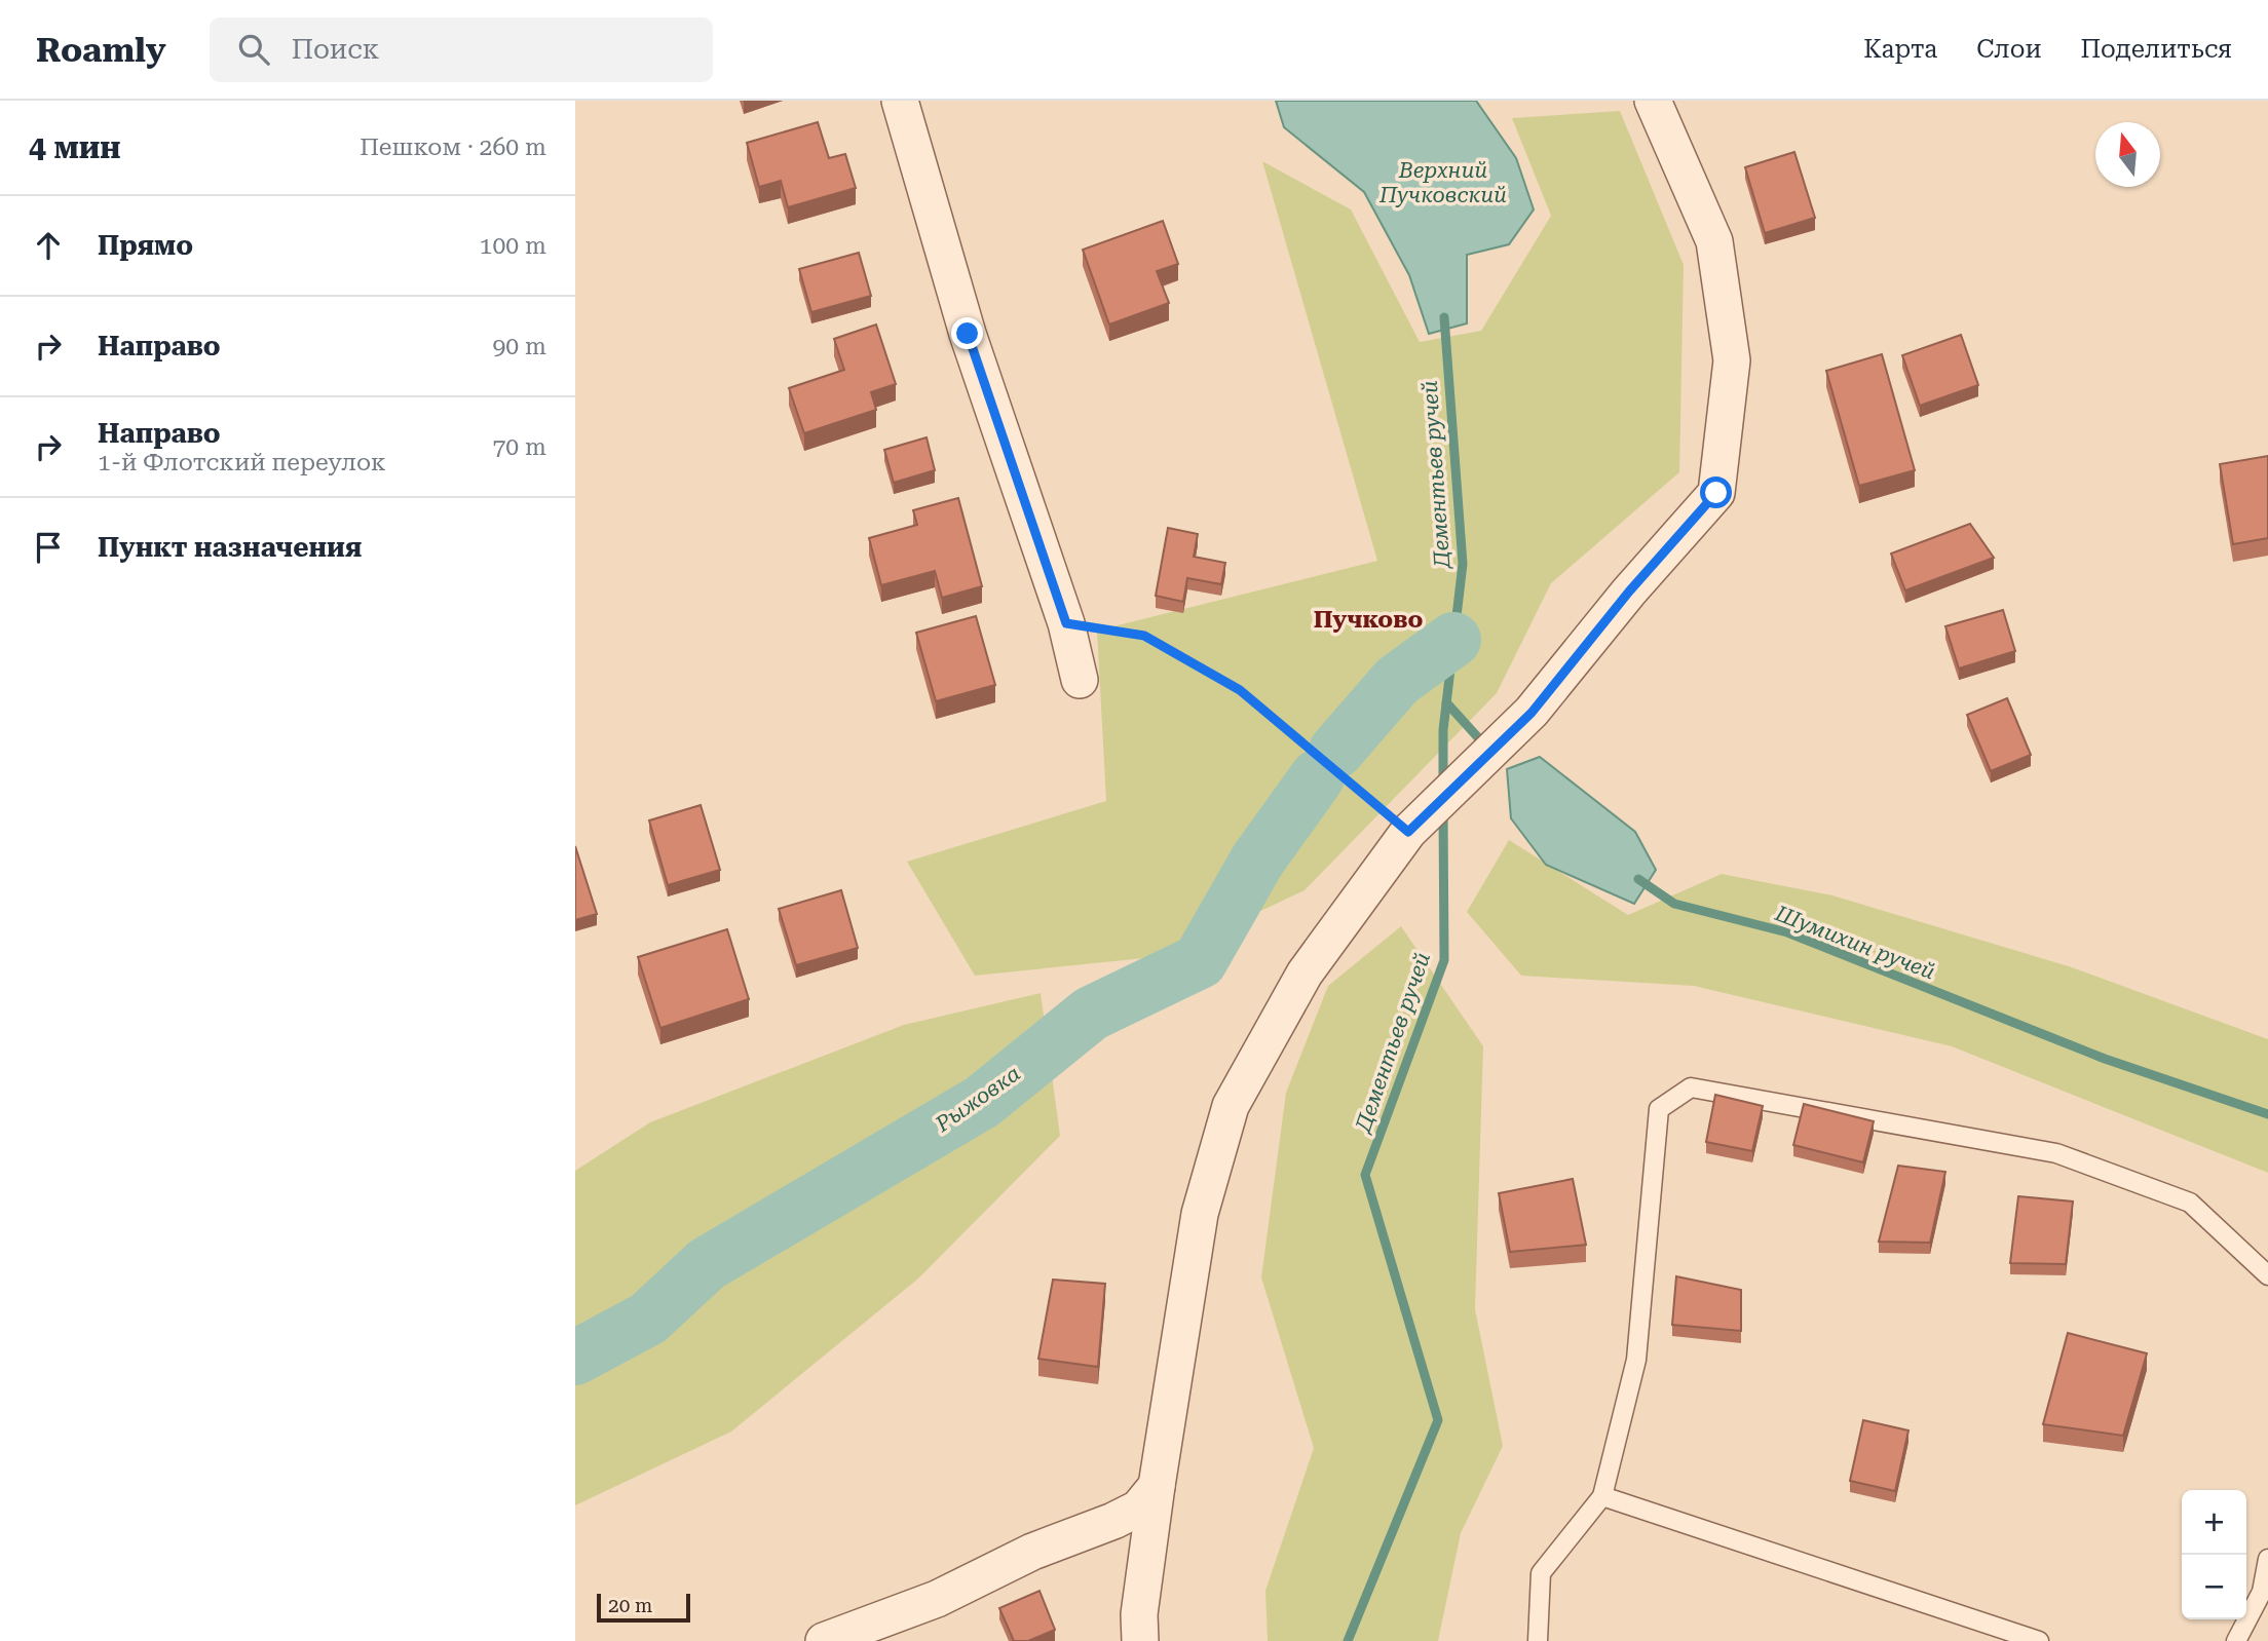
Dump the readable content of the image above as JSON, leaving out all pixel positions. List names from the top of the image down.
{
  "districts": ["Пучково"],
  "water": [
    "Верхний Пучковский",
    "Дементьев ручей",
    "Шумихин ручей",
    "Рыжовка"
  ],
  "scale_bar": "20 m",
  "north": "top",
  "page": {
    "header": "Roamly",
    "search": "Поиск",
    "nav": ["Карта", "Слои", "Поделиться"],
    "heading": ["4 мин", "Пешком · 260 m"],
    "list": [
      ["Прямо", "100 m"],
      ["Направо", "90 m"],
      ["Направо", "1-й Флотский переулок", "70 m"],
      "Пункт назначения"
    ],
    "map_buttons": ["+", "−"],
    "scale": "20 m"
  }
}
